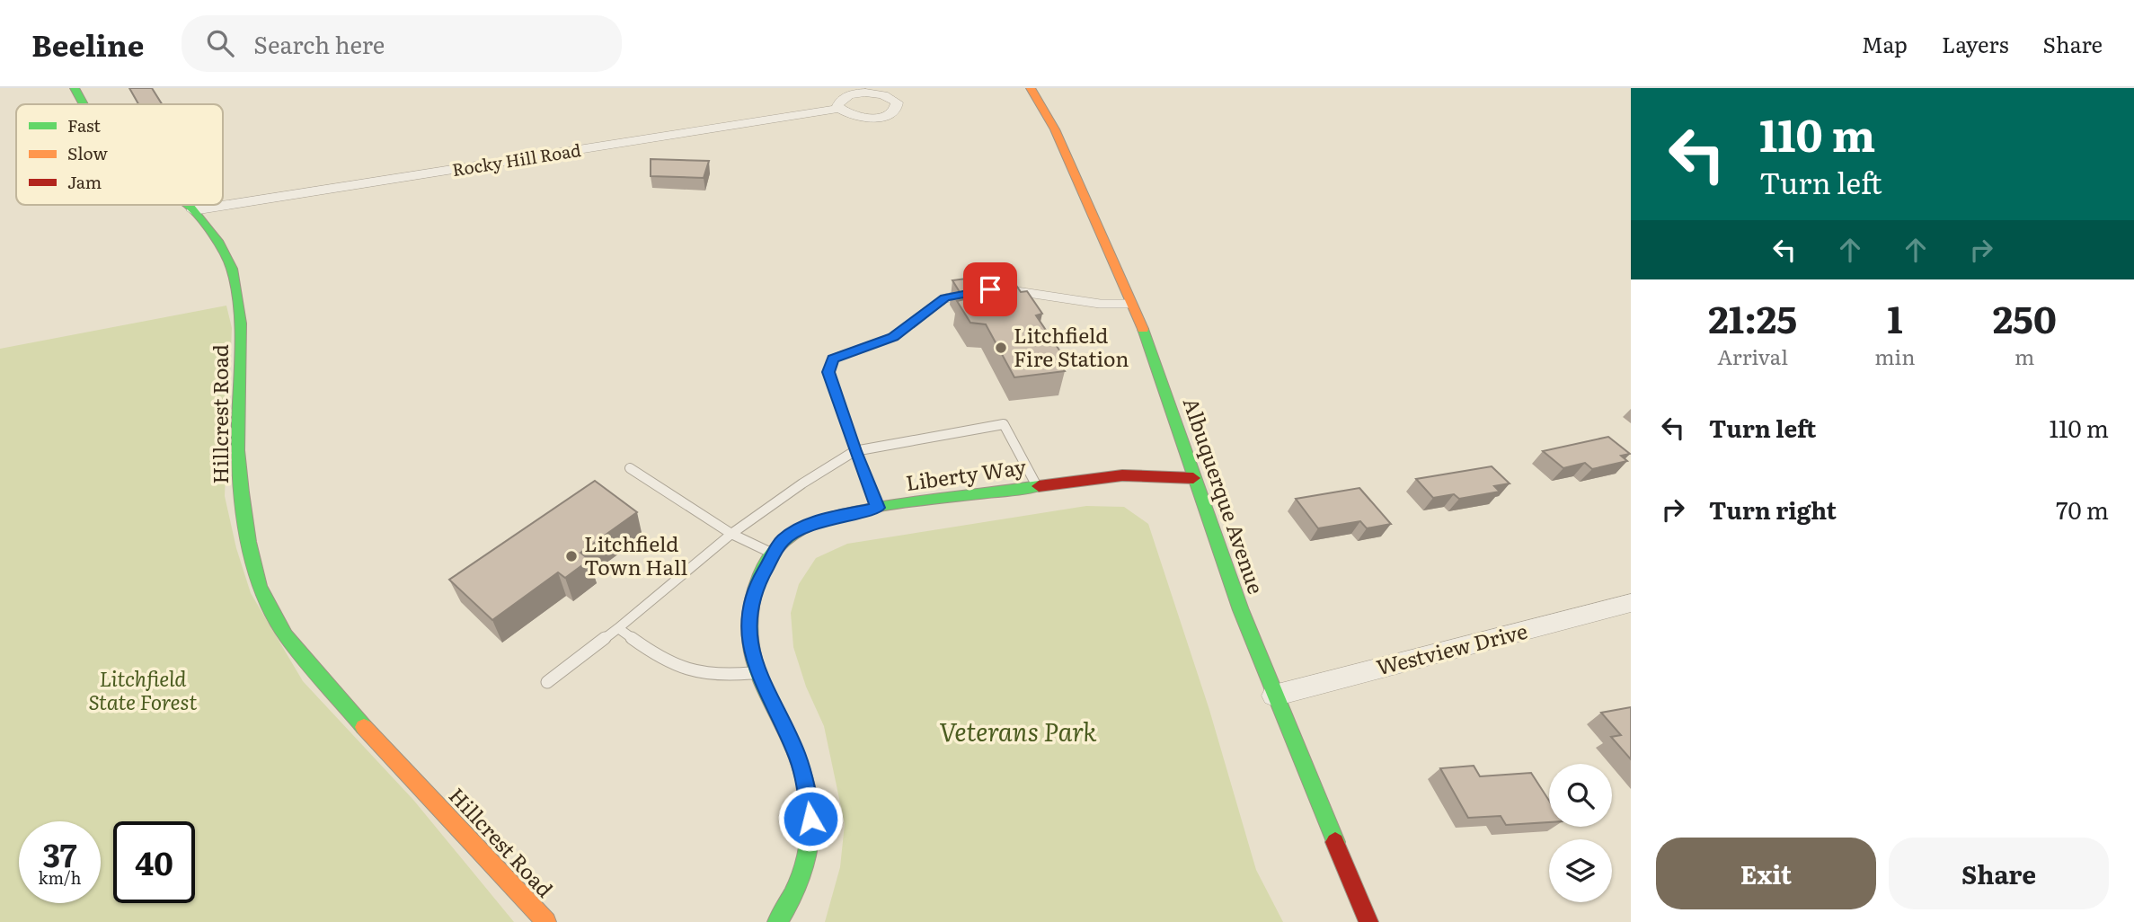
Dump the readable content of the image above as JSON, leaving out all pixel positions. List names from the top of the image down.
{
  "streets": {
    "street": [
      "Rocky Hill Road",
      "Hillcrest Road",
      "Liberty Way",
      "Albuquerque Avenue",
      "Westview Drive"
    ]
  },
  "crossings": [
    ["Rocky Hill Road", "Hillcrest Road"],
    ["Liberty Way", "Albuquerque Avenue"],
    ["Albuquerque Avenue", "Westview Drive"]
  ],
  "parks": ["Litchfield State Forest", "Veterans Park"],
  "places": ["Litchfield Fire Station", "Litchfield Town Hall"],
  "legend": ["Fast", "Slow", "Jam"],
  "page": {
    "header": "Beeline",
    "search": "Search here",
    "nav": ["Map", "Layers", "Share"],
    "turn": ["110 m", "Turn left"],
    "eta": [
      "21:25",
      "Arrival",
      "1",
      "min",
      "250",
      "m"
    ],
    "list": [
      {
        "name": "Turn left",
        "value": "110 m"
      },
      {
        "name": "Turn right",
        "value": "70 m"
      }
    ],
    "speed": "37 km/h",
    "limit": "40",
    "buttons": ["Exit", "Share"]
  }
}
